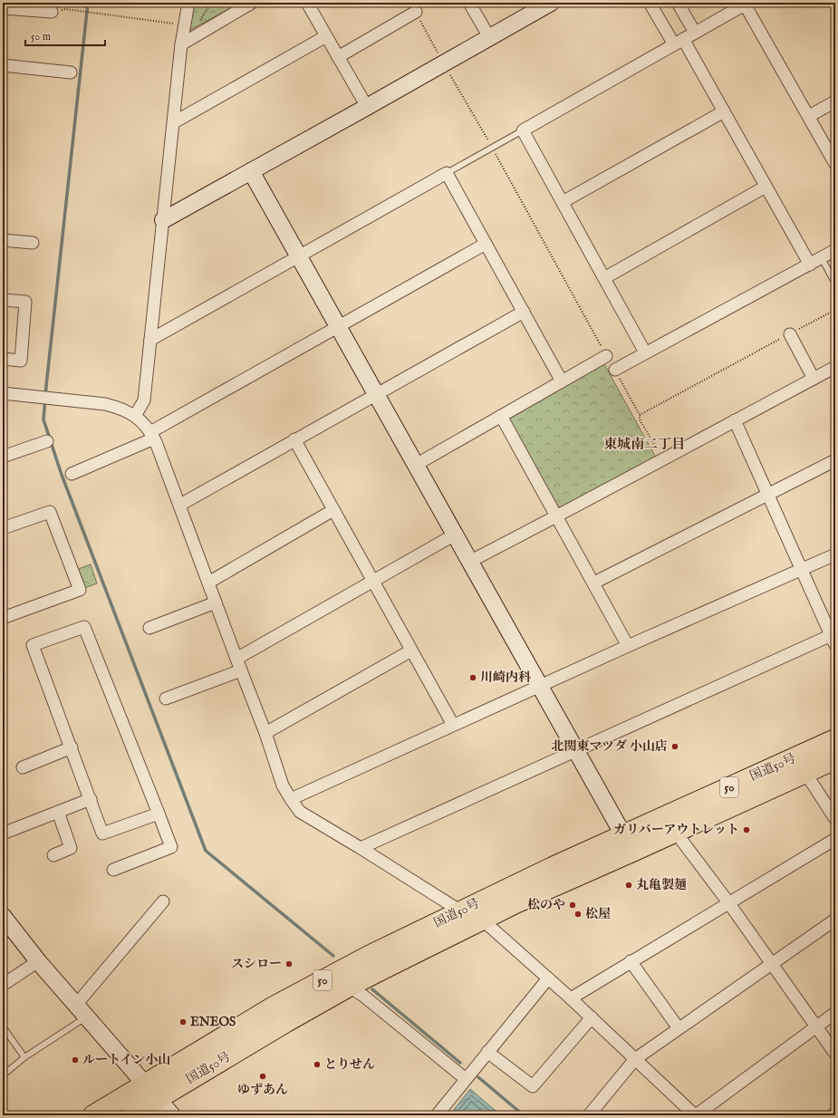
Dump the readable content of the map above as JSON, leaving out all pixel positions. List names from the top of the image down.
{
  "streets": {
    "highway": ["国道50号", "50"]
  },
  "districts": ["東城南二丁目"],
  "places": [
    "川崎内科",
    "北関東マツダ 小山店",
    "ガリバーアウトレット",
    "丸亀製麺",
    "松のや",
    "松屋",
    "スシロー",
    "ENEOS",
    "ルートイン小山",
    "とりせん",
    "ゆずあん"
  ],
  "scale_bar": "50 m"
}
